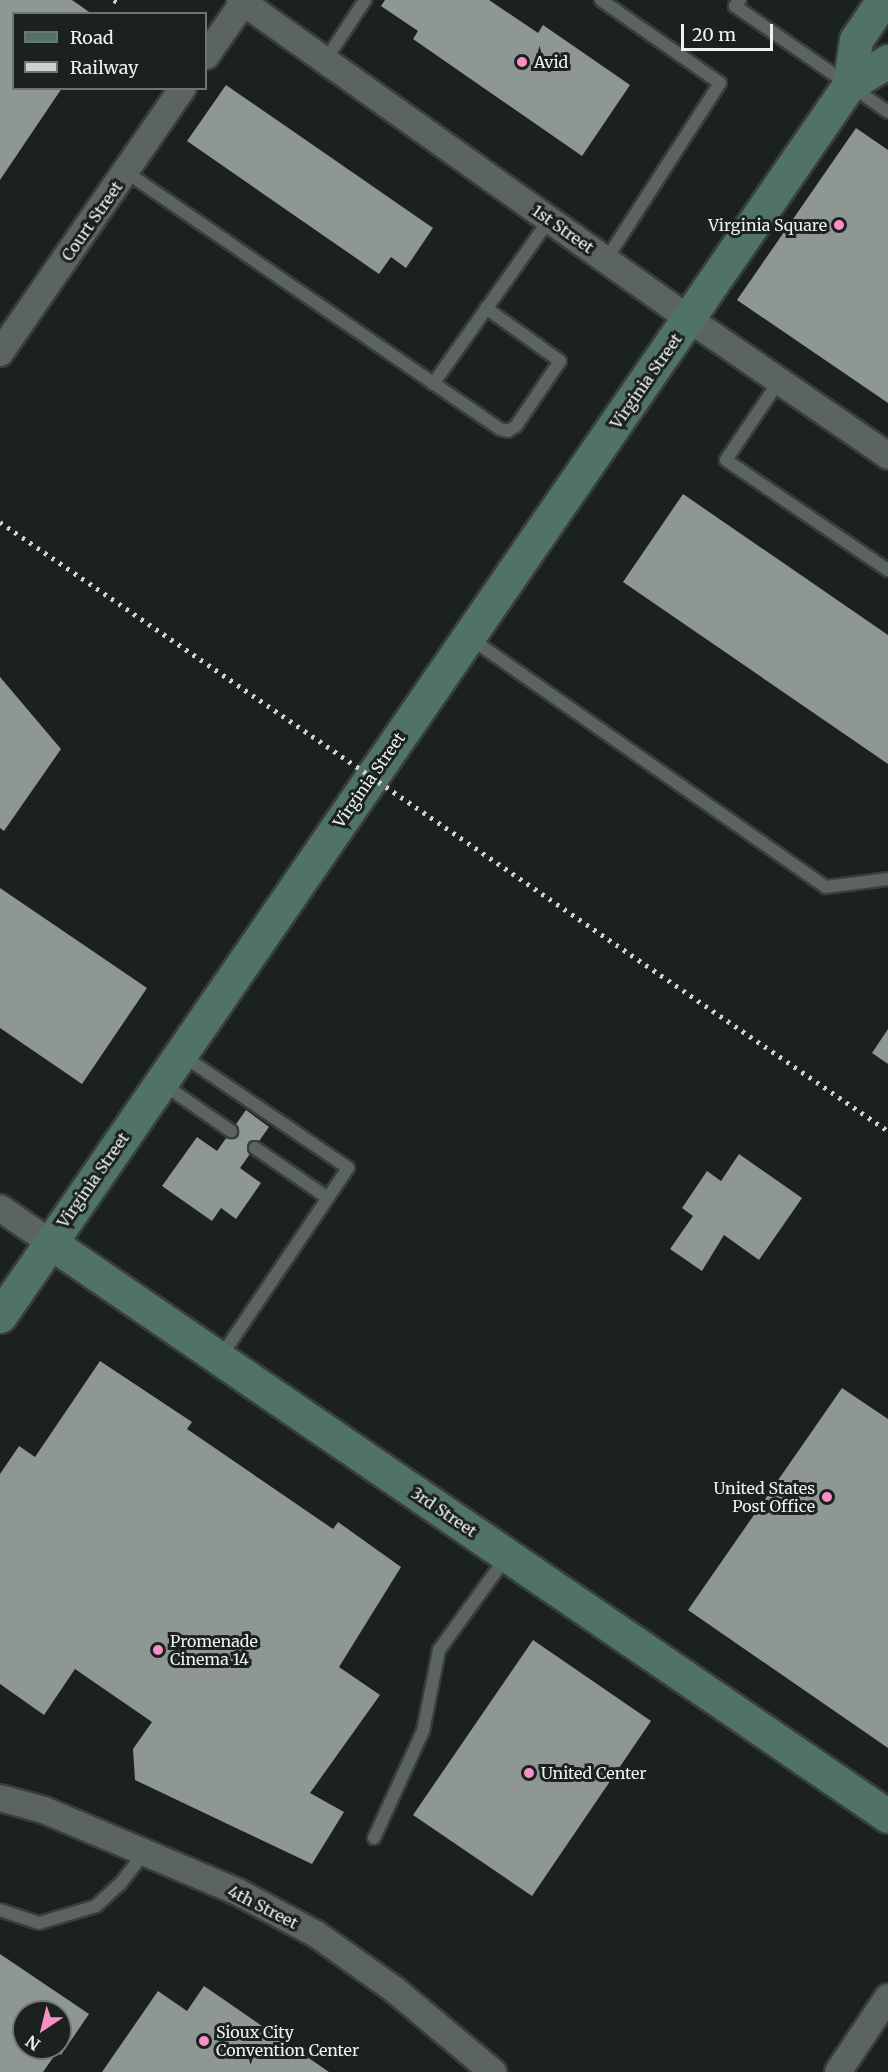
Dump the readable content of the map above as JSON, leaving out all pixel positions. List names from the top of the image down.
{
  "streets": {
    "main road": ["Virginia Street", "3rd Street"],
    "street": ["Court Street", "1st Street", "4th Street"]
  },
  "crossings": [
    ["1st Street", "Virginia Street"],
    ["Virginia Street", "3rd Street"]
  ],
  "places": [
    "Avid",
    "Virginia Square",
    "United States Post Office",
    "Promenade Cinema 14",
    "United Center",
    "Sioux City Convention Center"
  ],
  "legend": ["Road", "Railway"],
  "scale_bar": "20 m",
  "north": "bottom left"
}
